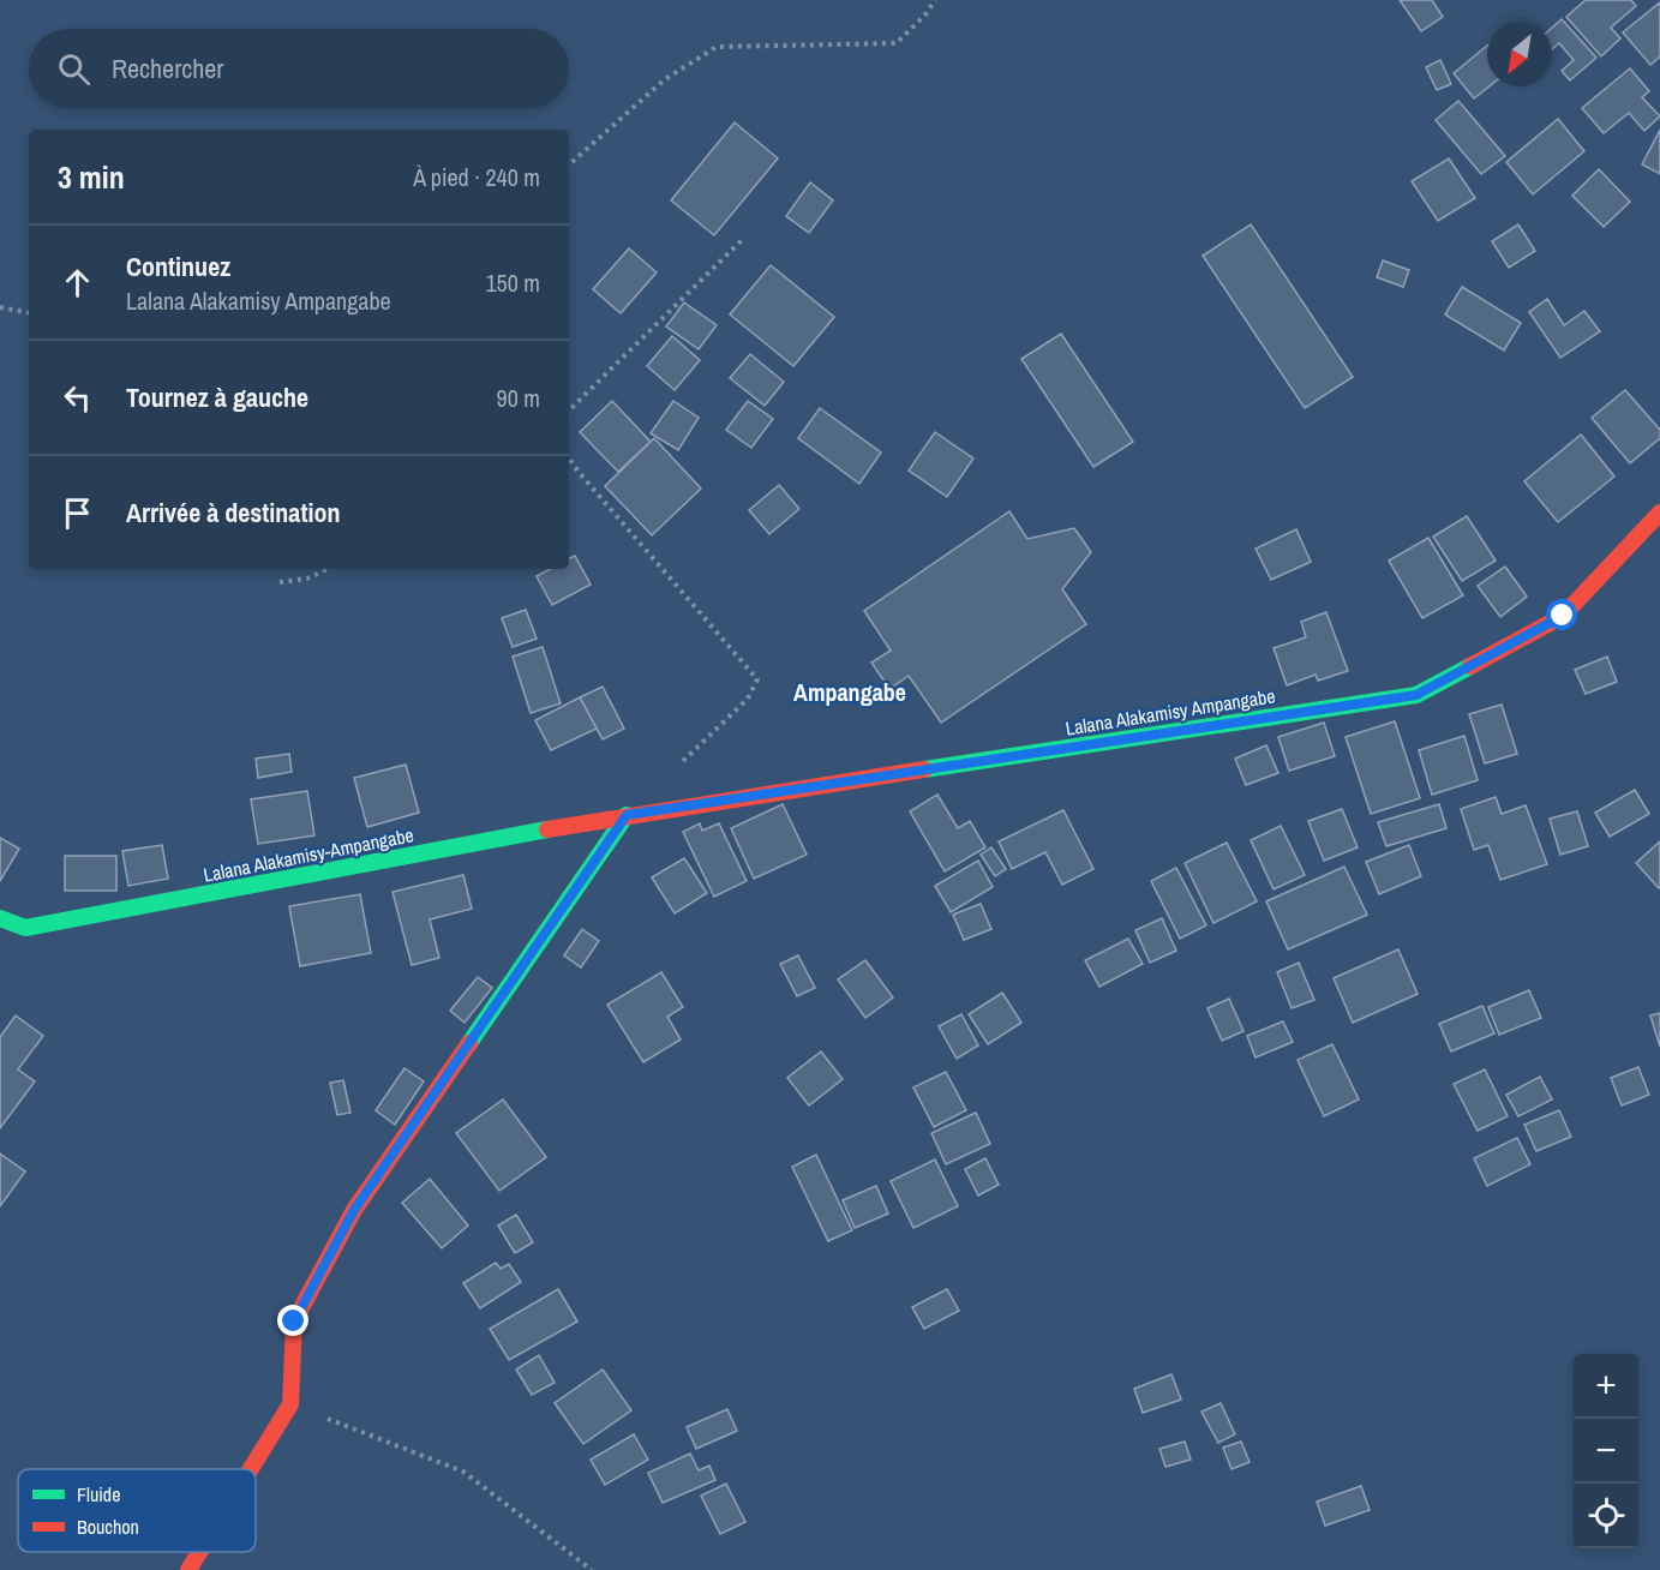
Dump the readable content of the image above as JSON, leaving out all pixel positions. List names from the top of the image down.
{
  "streets": {
    "street": ["Lalana Alakamisy Ampangabe", "Lalana Alakamisy-Ampangabe"]
  },
  "crossings": [
    ["Lalana Alakamisy Ampangabe", "Lalana Alakamisy-Ampangabe"]
  ],
  "districts": ["Ampangabe"],
  "legend": ["Fluide", "Bouchon"],
  "north": "bottom left",
  "page": {
    "search": "Rechercher",
    "heading": ["3 min", "À pied · 240 m"],
    "list": [
      ["Continuez", "Lalana Alakamisy Ampangabe", "150 m"],
      ["Tournez à gauche", "90 m"],
      "Arrivée à destination"
    ],
    "map_buttons": ["+", "−"]
  }
}
